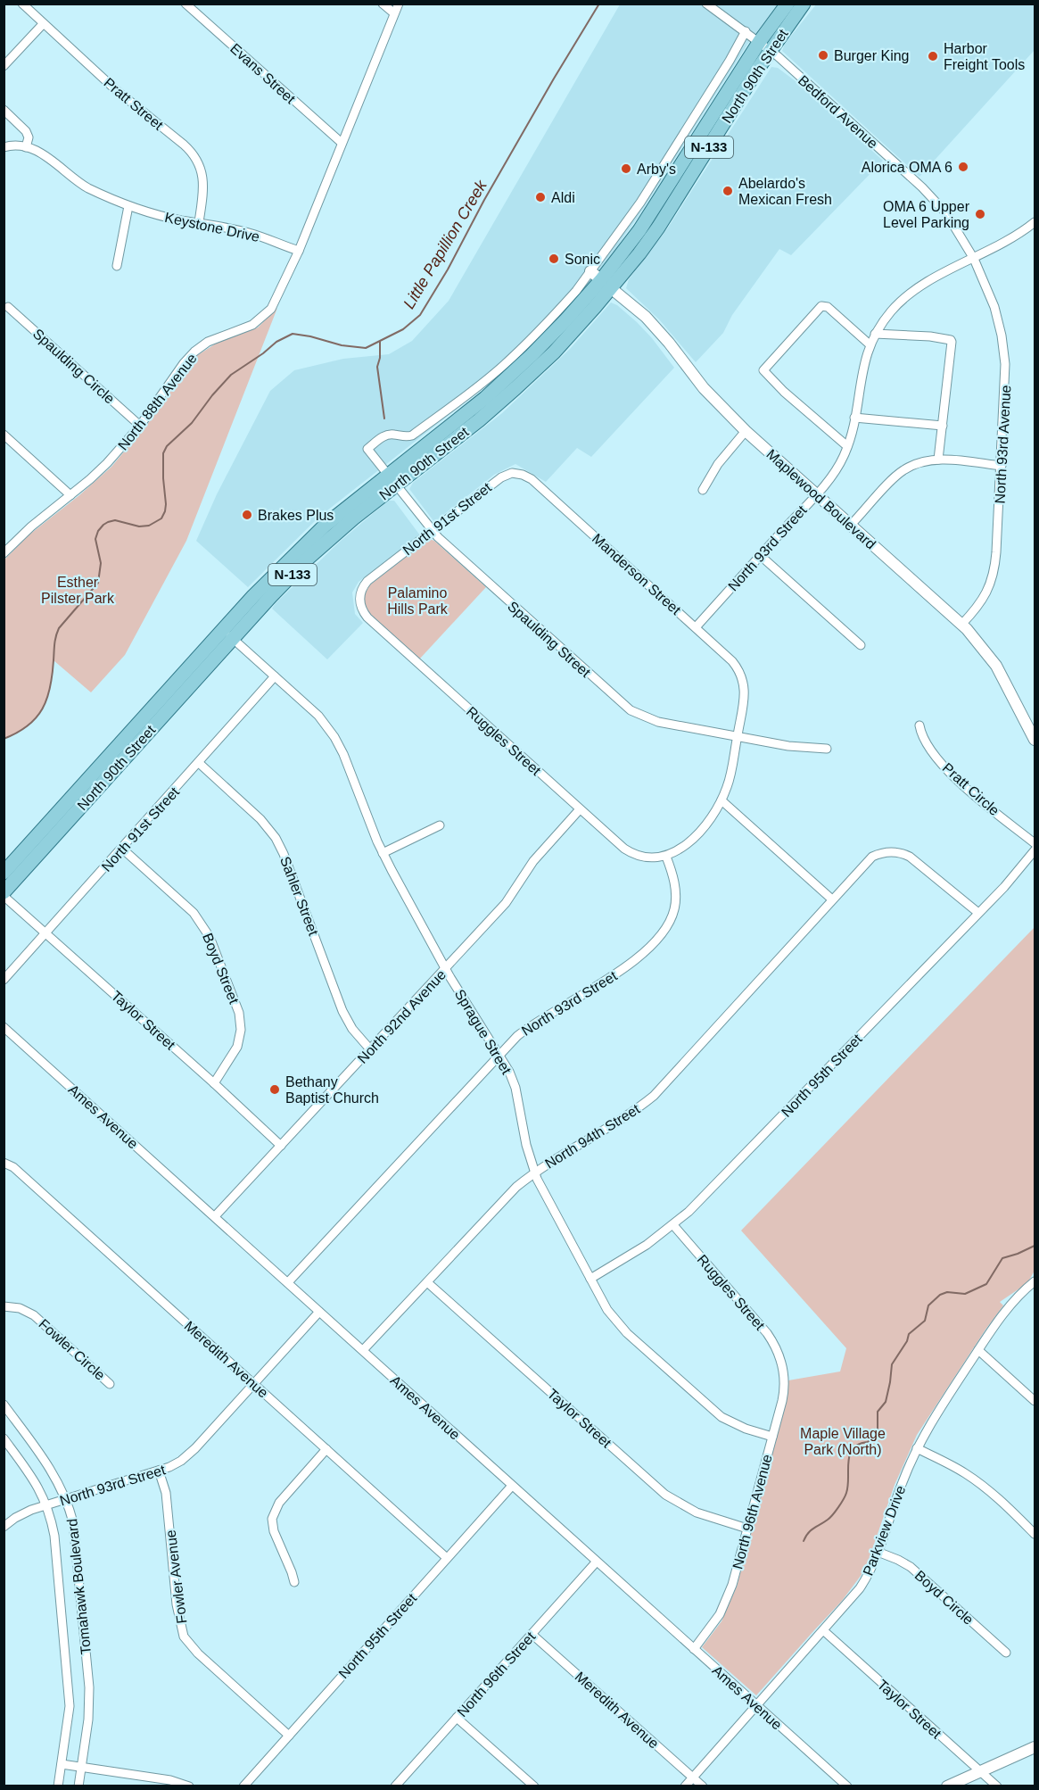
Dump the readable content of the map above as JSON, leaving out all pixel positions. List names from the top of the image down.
{
  "streets": {
    "main road": ["North 90th Street", "N-133"],
    "street": [
      "Evans Street",
      "Pratt Street",
      "Bedford Avenue",
      "Keystone Drive",
      "Spaulding Circle",
      "North 88th Avenue",
      "North 93rd Avenue",
      "Maplewood Boulevard",
      "North 91st Street",
      "North 93rd Street",
      "Manderson Street",
      "Spaulding Street",
      "Ruggles Street",
      "Pratt Circle",
      "Sahler Street",
      "Boyd Street",
      "North 92nd Avenue",
      "Taylor Street",
      "Sprague Street",
      "North 95th Street",
      "Ames Avenue",
      "North 94th Street",
      "Fowler Circle",
      "Meredith Avenue",
      "North 96th Avenue",
      "Parkview Drive",
      "Fowler Avenue",
      "Tomahawk Boulevard",
      "Boyd Circle",
      "North 96th Street"
    ]
  },
  "crossings": [
    ["North 90th Street", "Bedford Avenue"],
    ["North 90th Street", "Maplewood Boulevard"],
    ["North 90th Street", "Spaulding Street"],
    ["North 90th Street", "Taylor Street"],
    ["North 90th Street", "Sprague Street"],
    ["Pratt Street", "Keystone Drive"],
    ["Bedford Avenue", "North 93rd Avenue"],
    ["Bedford Avenue", "North 93rd Street"],
    ["Keystone Drive", "North 88th Avenue"],
    ["Spaulding Circle", "North 88th Avenue"],
    ["North 93rd Avenue", "Maplewood Boulevard"],
    ["North 93rd Avenue", "North 93rd Street"],
    ["Maplewood Boulevard", "North 93rd Street"],
    ["Maplewood Boulevard", "Spaulding Street"],
    ["North 91st Street", "Manderson Street"],
    ["North 91st Street", "Spaulding Street"],
    ["North 91st Street", "Ruggles Street"],
    ["North 91st Street", "Sahler Street"],
    ["North 91st Street", "Boyd Street"],
    ["North 91st Street", "Taylor Street"],
    ["North 91st Street", "Sprague Street"],
    ["North 93rd Street", "Manderson Street"],
    ["North 93rd Street", "Ruggles Street"],
    ["North 93rd Street", "Sprague Street"],
    ["North 93rd Street", "Ames Avenue"],
    ["North 93rd Street", "Meredith Avenue"],
    ["North 93rd Street", "Fowler Avenue"],
    ["North 93rd Street", "Tomahawk Boulevard"],
    ["Manderson Street", "Spaulding Street"],
    ["Ruggles Street", "North 92nd Avenue"],
    ["Ruggles Street", "North 95th Street"],
    ["Ruggles Street", "North 96th Avenue"],
    ["Sahler Street", "North 92nd Avenue"],
    ["Boyd Street", "Taylor Street"],
    ["North 92nd Avenue", "Taylor Street"],
    ["North 92nd Avenue", "Sprague Street"],
    ["North 92nd Avenue", "Ames Avenue"],
    ["Taylor Street", "North 94th Street"],
    ["Taylor Street", "North 96th Avenue"],
    ["Taylor Street", "Parkview Drive"],
    ["Sprague Street", "North 95th Street"],
    ["Sprague Street", "North 94th Street"],
    ["Sprague Street", "North 96th Avenue"],
    ["North 95th Street", "Ames Avenue"],
    ["North 95th Street", "North 94th Street"],
    ["North 95th Street", "Meredith Avenue"],
    ["North 95th Street", "Fowler Avenue"],
    ["Ames Avenue", "North 94th Street"],
    ["Ames Avenue", "North 96th Avenue"],
    ["Ames Avenue", "Parkview Drive"],
    ["Ames Avenue", "North 96th Street"],
    ["Meredith Avenue", "Parkview Drive"],
    ["Meredith Avenue", "North 96th Street"],
    ["Parkview Drive", "Boyd Circle"]
  ],
  "water": ["Little Papillion Creek"],
  "parks": ["Esther Pilster Park", "Palamino Hills Park", "Maple Village Park (North)"],
  "places": [
    "Burger King",
    "Harbor Freight Tools",
    "Alorica OMA 6",
    "Arby's",
    "Abelardo's Mexican Fresh",
    "Aldi",
    "OMA 6 Upper Level Parking",
    "Sonic",
    "Brakes Plus",
    "Bethany Baptist Church"
  ]
}
